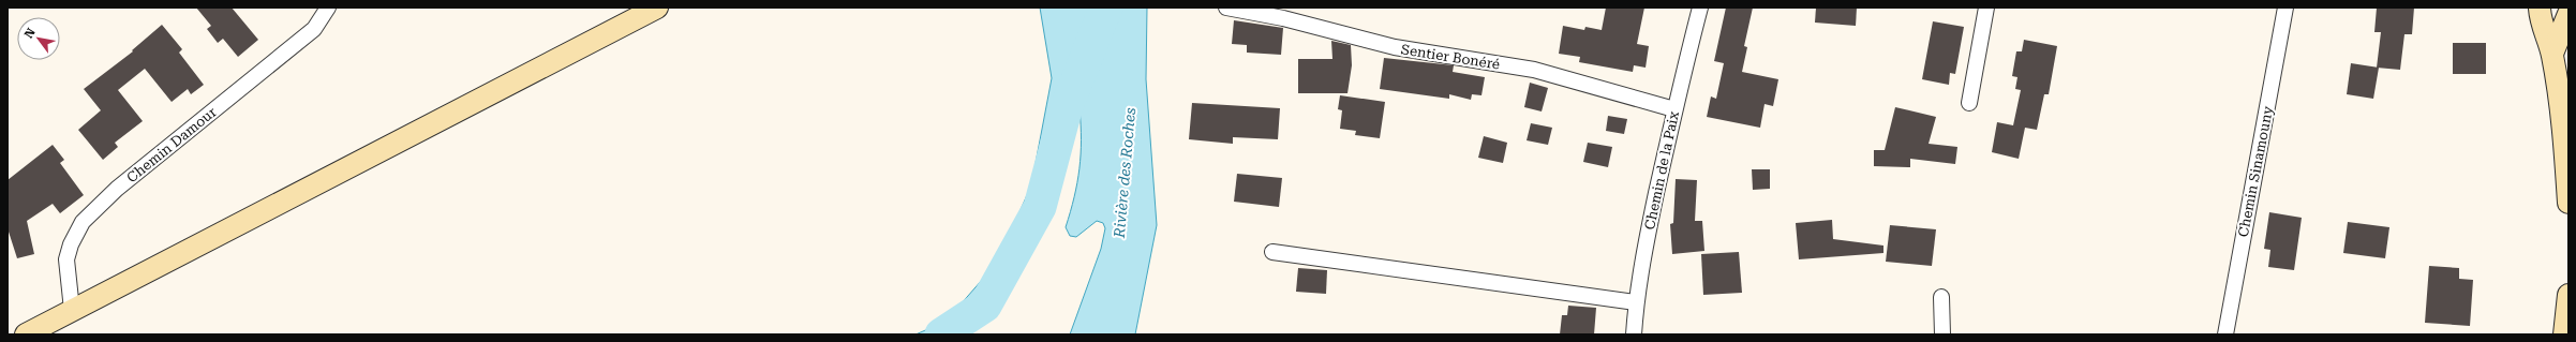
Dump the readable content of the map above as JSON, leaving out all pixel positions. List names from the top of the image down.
{
  "streets": {
    "street": [
      "Sentier Bonéré",
      "Chemin Damour",
      "Chemin de la Paix",
      "Chemin Sinamouny"
    ]
  },
  "crossings": [
    ["Sentier Bonéré", "Chemin de la Paix"]
  ],
  "water": ["Rivière des Roches"],
  "north": "top left"
}
